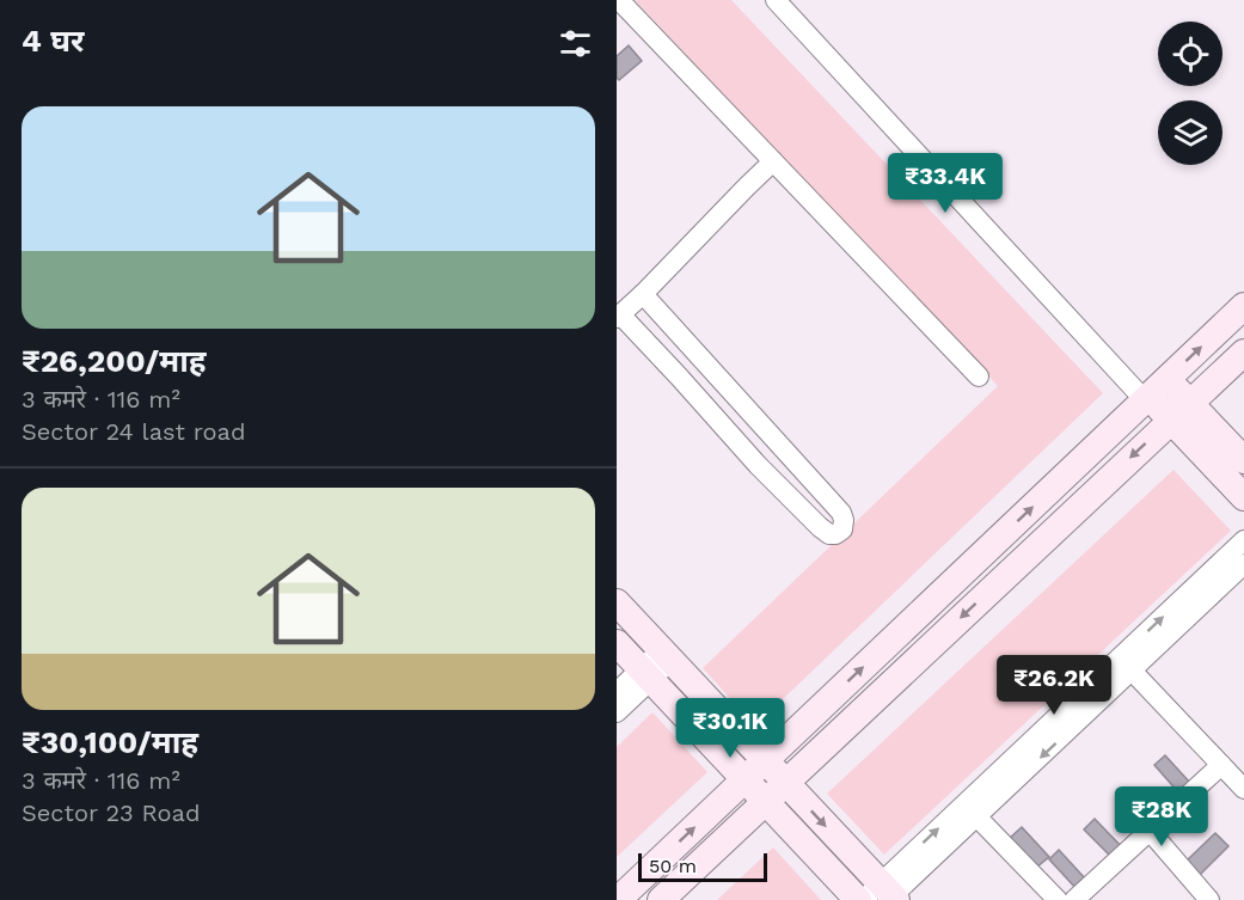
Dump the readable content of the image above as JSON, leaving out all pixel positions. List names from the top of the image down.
{
  "scale_bar": "50 m",
  "page": {
    "heading": "4 घर",
    "list": [
      {
        "name": "₹26,200/माह",
        "note": "3 कमरे · 116 m² · Sector 24 last road"
      },
      {
        "name": "₹30,100/माह",
        "note": "3 कमरे · 116 m² · Sector 23 Road"
      }
    ],
    "price": [
      "₹33.4K",
      "₹26.2K",
      "₹30.1K",
      "₹28K"
    ],
    "scale": "50 m"
  }
}
